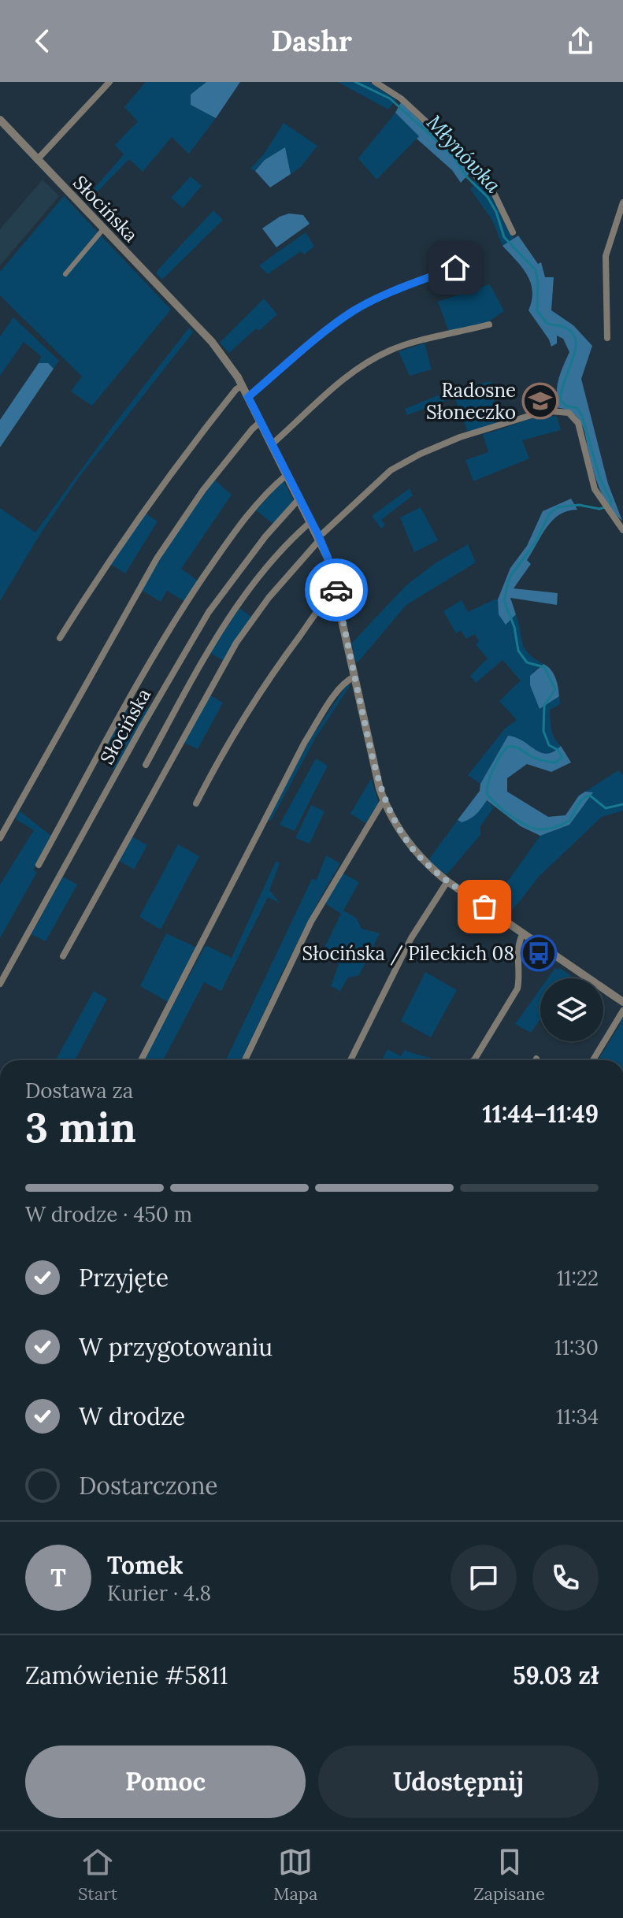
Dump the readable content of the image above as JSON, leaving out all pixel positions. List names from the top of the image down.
{
  "streets": {
    "street": ["Słocińska"]
  },
  "water": ["Młynówka"],
  "places": {
    "school or university": ["Radosne Słoneczko"],
    "bus stop": ["Słocińska / Pileckich 08"]
  },
  "page": {
    "header": "Dashr",
    "heading": ["3 min", "Dostawa za", "11:44–11:49"],
    "panel": [
      "Tomek",
      "Kurier · 4.8",
      "Zamówienie #5811",
      "59.03 zł"
    ],
    "bar": "W drodze · 450 m",
    "list": [
      ["Przyjęte", "11:22"],
      ["W przygotowaniu", "11:30"],
      ["W drodze", "11:34"],
      "Dostarczone"
    ],
    "round": "T",
    "buttons": ["Pomoc", "Udostępnij"],
    "tabs": ["Start", "Mapa", "Zapisane"]
  }
}
